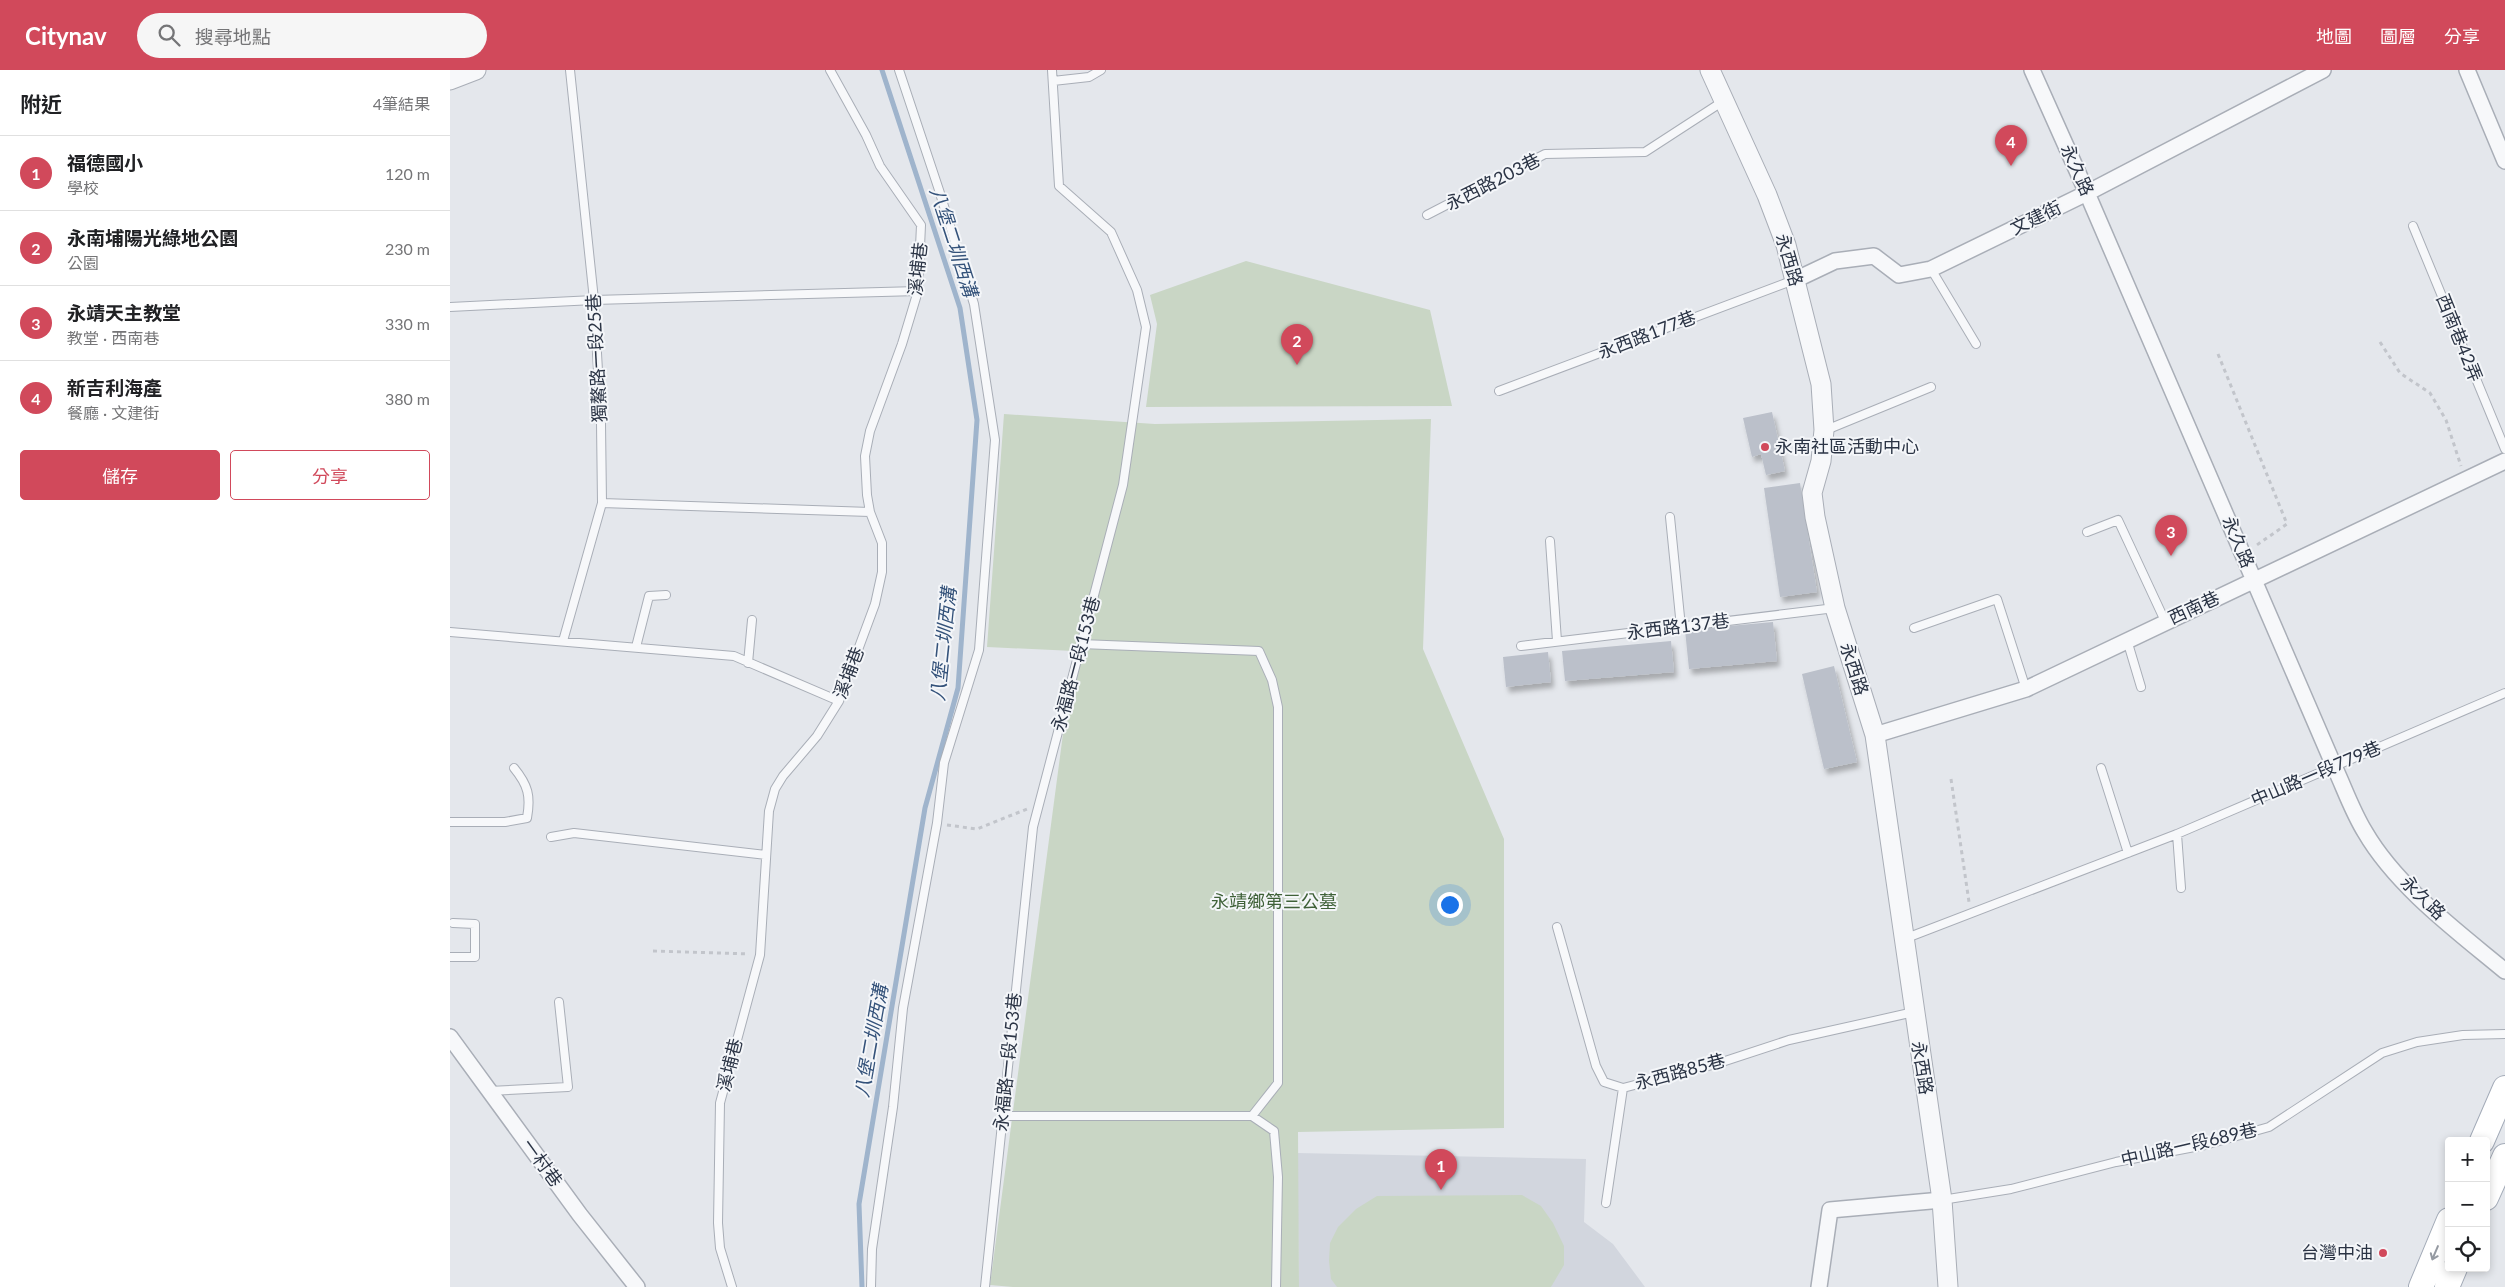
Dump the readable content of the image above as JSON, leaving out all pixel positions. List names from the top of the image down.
{
  "streets": {
    "street": [
      "永久路",
      "文建街",
      "永西路",
      "西南巷",
      "一村巷"
    ],
    "lane": [
      "永西路203巷",
      "溪埔巷",
      "永西路177巷",
      "西南巷42弄",
      "獨鰲路一段25巷",
      "永西路137巷",
      "永福路一段153巷",
      "中山路一段779巷",
      "永西路85巷",
      "中山路一段689巷"
    ]
  },
  "crossings": [
    ["永久路", "文建街"],
    ["永久路", "西南巷"],
    ["永久路", "中山路一段779巷"],
    ["永西路203巷", "永西路"],
    ["文建街", "永西路"],
    ["文建街", "永西路177巷"],
    ["永西路", "永西路177巷"],
    ["永西路", "西南巷"],
    ["永西路", "永西路137巷"],
    ["永西路", "中山路一段779巷"],
    ["永西路", "永西路85巷"],
    ["永西路", "中山路一段689巷"]
  ],
  "water": ["八堡二圳西溝"],
  "parks": ["永靖鄉第三公墓"],
  "places": ["永南社區活動中心", "台灣中油"],
  "page": {
    "header": "Citynav",
    "search": "搜尋地點",
    "nav": ["地圖", "圖層", "分享"],
    "heading": ["附近", "4筆結果"],
    "pins": [
      "4",
      "2",
      "3",
      "1"
    ],
    "list": [
      {
        "mark": "1",
        "name": "福德國小",
        "note": "學校",
        "value": "120 m"
      },
      {
        "mark": "2",
        "name": "永南埔陽光綠地公園",
        "note": "公園",
        "value": "230 m"
      },
      {
        "mark": "3",
        "name": "永靖天主教堂",
        "note": "教堂 · 西南巷",
        "value": "330 m"
      },
      {
        "mark": "4",
        "name": "新吉利海產",
        "note": "餐廳 · 文建街",
        "value": "380 m"
      }
    ],
    "buttons": ["儲存", "分享"],
    "map_buttons": ["+", "−"]
  }
}
